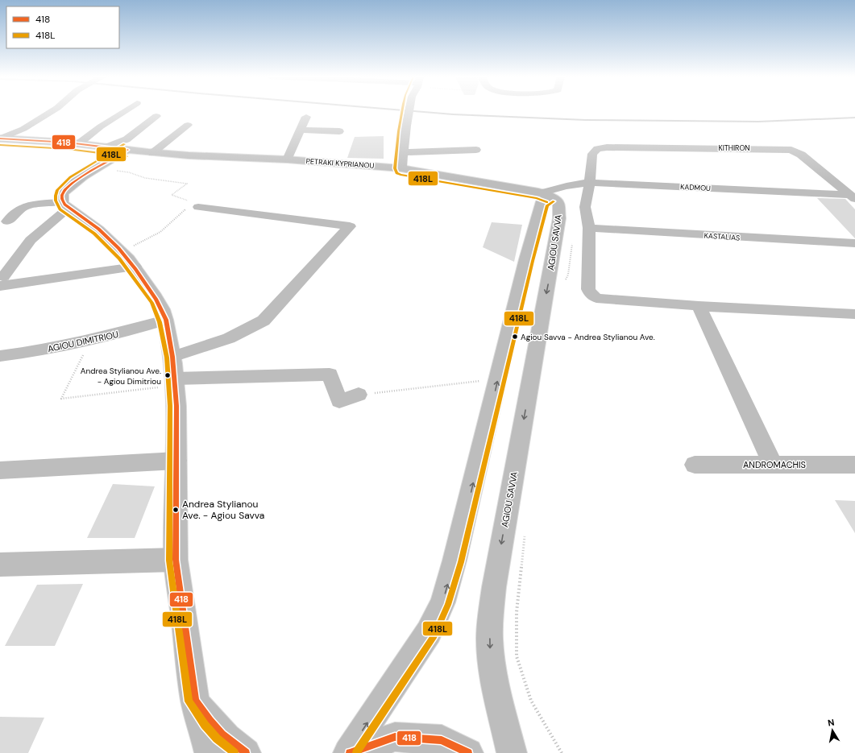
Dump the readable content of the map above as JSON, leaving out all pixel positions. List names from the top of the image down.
{
  "streets": {
    "street": [
      "KITHIRON",
      "PETRAKI KYPRIANOU",
      "KADMOU",
      "KASTALIAS",
      "AGIOU SAVVA",
      "AGIOU DIMITRIOU",
      "ANDROMACHIS"
    ]
  },
  "crossings": [
    ["KITHIRON", "KADMOU"],
    ["PETRAKI KYPRIANOU", "KADMOU"],
    ["PETRAKI KYPRIANOU", "AGIOU SAVVA"],
    ["KADMOU", "AGIOU SAVVA"]
  ],
  "places": ["Agiou Savva - Andrea Stylianou Ave.", "Andrea Stylianou Ave. - Agiou Dimitriou", "Andrea Stylianou Ave. - Agiou Savva"],
  "lines": ["transit line 418L", "transit line 418"],
  "legend": ["418", "418L"],
  "north": "top"
}
